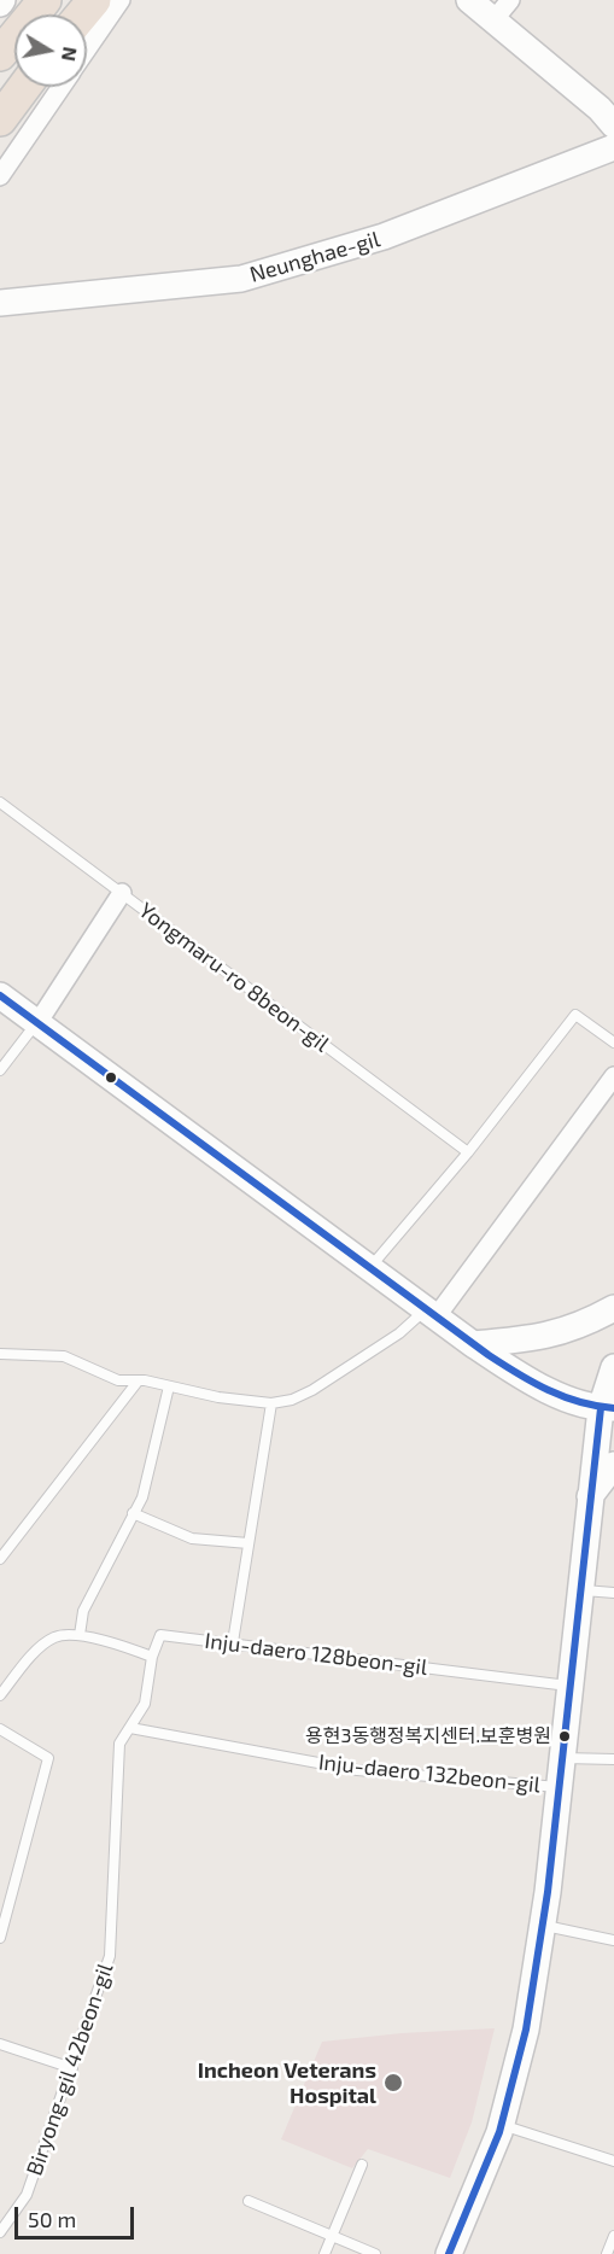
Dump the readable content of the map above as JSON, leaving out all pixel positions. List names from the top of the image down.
{
  "streets": {
    "main road": ["Neunghae-gil"],
    "lane": [
      "Yongmaru-ro 8beon-gil",
      "Inju-daero 128beon-gil",
      "Inju-daero 132beon-gil",
      "Biryong-gil 42beon-gil"
    ]
  },
  "crossings": [
    ["Inju-daero 128beon-gil", "Biryong-gil 42beon-gil"],
    ["Inju-daero 132beon-gil", "Biryong-gil 42beon-gil"]
  ],
  "places": ["용현3동행정복지센터.보훈병원", "Incheon Veterans Hospital"],
  "scale_bar": "50 m",
  "north": "right"
}
